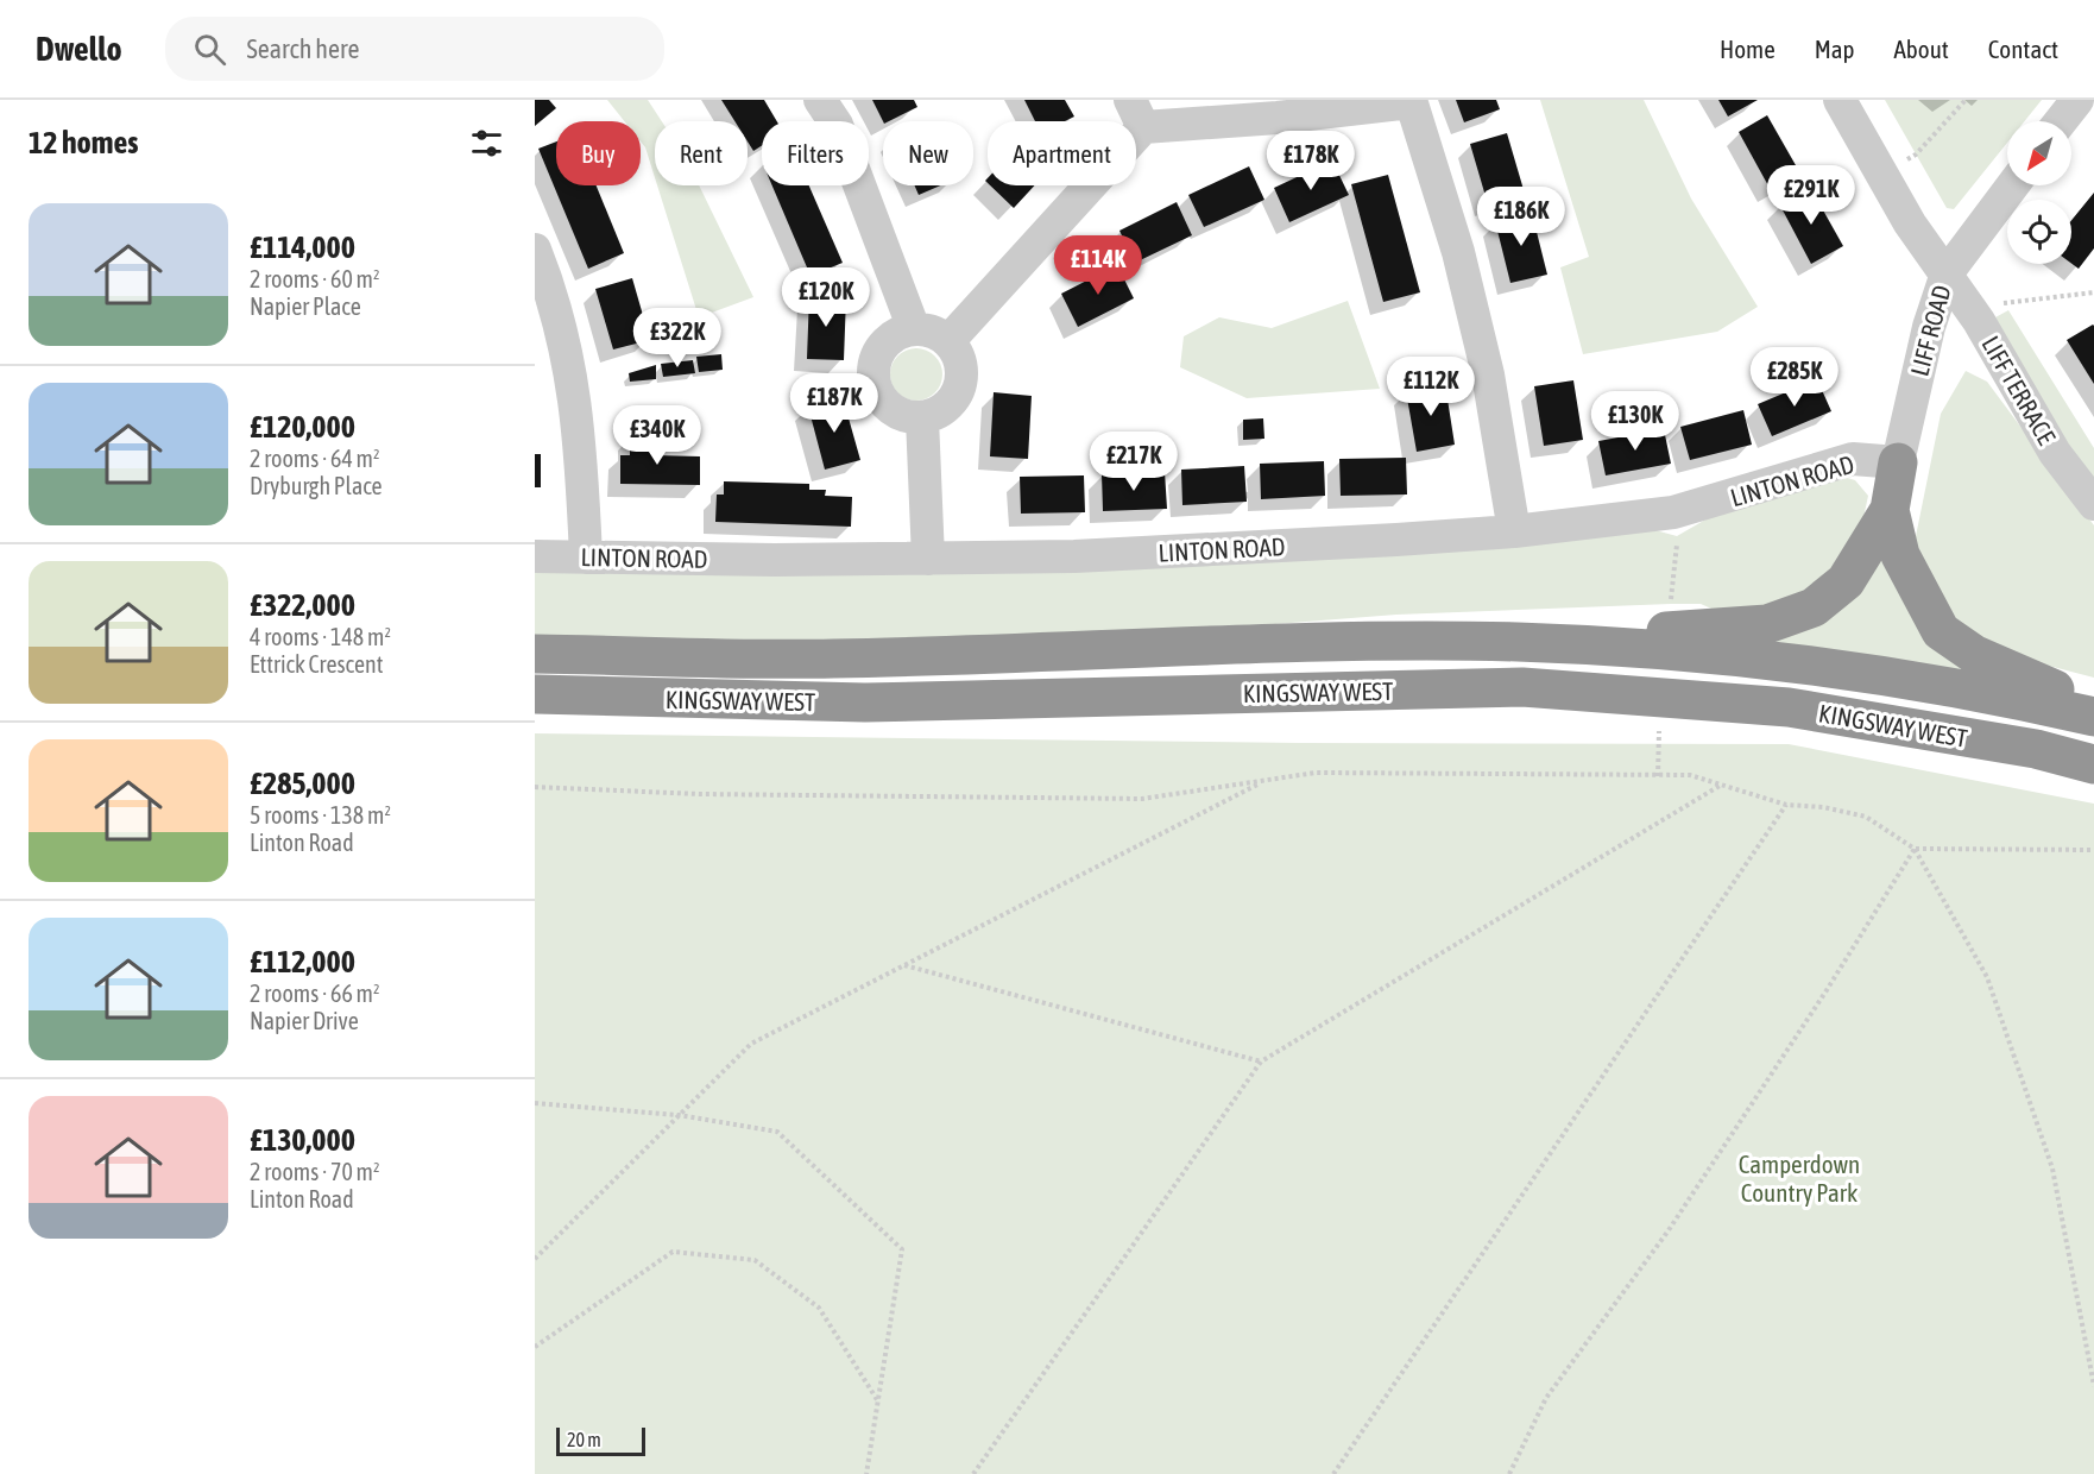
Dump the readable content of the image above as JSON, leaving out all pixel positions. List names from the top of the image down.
{
  "streets": {
    "highway": ["KINGSWAY WEST"],
    "street": ["LIFF ROAD", "LIFF TERRACE", "LINTON ROAD"]
  },
  "crossings": [
    ["LIFF ROAD", "LIFF TERRACE"],
    ["LIFF ROAD", "LINTON ROAD"]
  ],
  "parks": ["Camperdown Country Park"],
  "scale_bar": "20 m",
  "north": "bottom left",
  "page": {
    "header": "Dwello",
    "search": "Search here",
    "nav": [
      "Home",
      "Map",
      "About",
      "Contact"
    ],
    "heading": "12 homes",
    "chip": [
      "Buy",
      "Rent",
      "Filters",
      "New",
      "Apartment"
    ],
    "price": [
      "£178K",
      "£291K",
      "£186K",
      "£114K",
      "£120K",
      "£322K",
      "£285K",
      "£112K",
      "£187K",
      "£130K",
      "£340K",
      "£217K"
    ],
    "list": [
      {
        "name": "£114,000",
        "note": "2 rooms · 60 m² · Napier Place"
      },
      {
        "name": "£120,000",
        "note": "2 rooms · 64 m² · Dryburgh Place"
      },
      {
        "name": "£322,000",
        "note": "4 rooms · 148 m² · Ettrick Crescent"
      },
      {
        "name": "£285,000",
        "note": "5 rooms · 138 m² · Linton Road"
      },
      {
        "name": "£112,000",
        "note": "2 rooms · 66 m² · Napier Drive"
      },
      {
        "name": "£130,000",
        "note": "2 rooms · 70 m² · Linton Road"
      }
    ],
    "scale": "20 m"
  }
}
